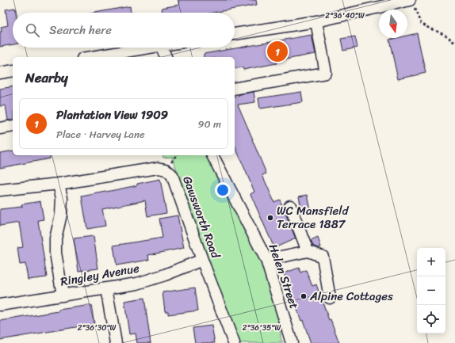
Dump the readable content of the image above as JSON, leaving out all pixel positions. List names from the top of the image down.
{
  "streets": {
    "street": ["Gawsworth Road", "Ringley Avenue", "Helen Street"]
  },
  "crossings": [
    ["Gawsworth Road", "Ringley Avenue"]
  ],
  "places": ["WC Mansfield Terrace 1887", "Alpine Cottages"],
  "north": "bottom",
  "page": {
    "search": "Search here",
    "pins": "1",
    "heading": "Nearby",
    "list": [
      {
        "mark": "1",
        "name": "Plantation View 1909",
        "note": "Place · Harvey Lane",
        "value": "90 m"
      }
    ],
    "map_buttons": ["+", "−"]
  },
  "coordinates": ["2°36'40\"W", "2°36'30\"W", "2°36'35\"W"]
}
